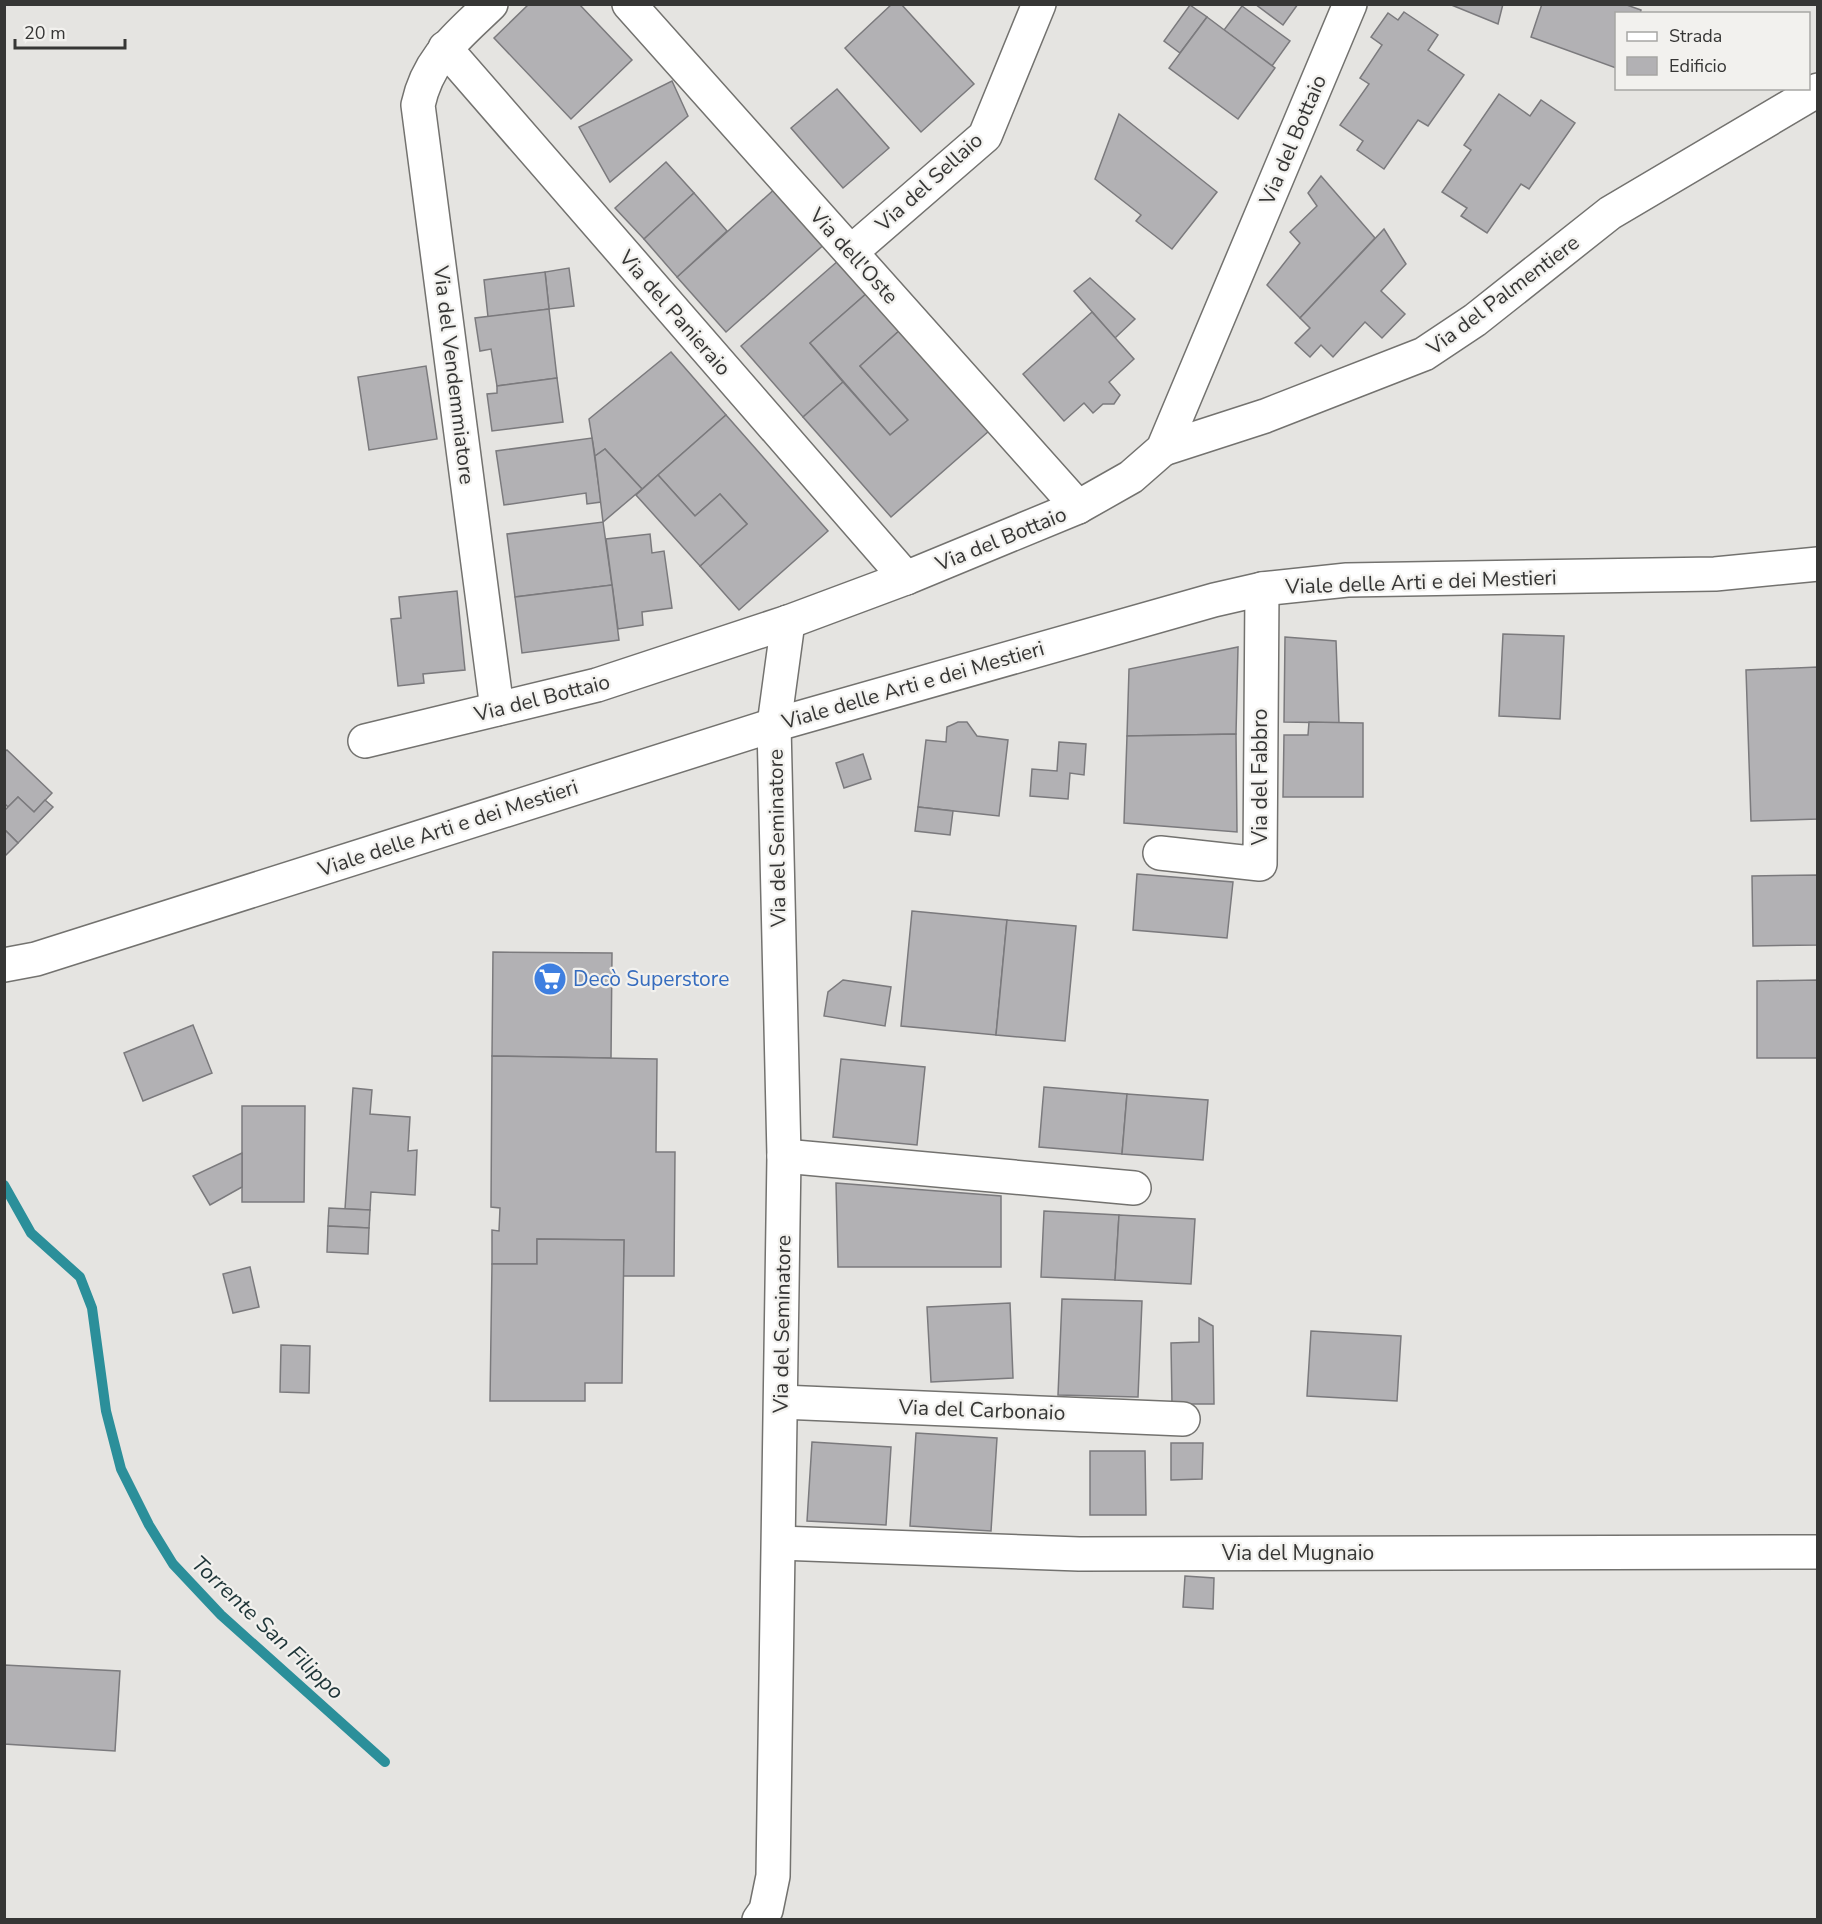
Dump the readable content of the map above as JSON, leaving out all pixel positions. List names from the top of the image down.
{
  "streets": {
    "street": [
      "Via del Bottaio",
      "Via del Sellaio",
      "Via dell'Oste",
      "Via del Palmentiere",
      "Via del Panieraio",
      "Via del Vendemmiatore",
      "Viale delle Arti e dei Mestieri",
      "Via del Fabbro",
      "Via del Seminatore",
      "Via del Carbonaio",
      "Via del Mugnaio"
    ]
  },
  "crossings": [
    ["Via del Bottaio", "Via dell'Oste"],
    ["Via del Bottaio", "Via del Palmentiere"],
    ["Via del Bottaio", "Via del Panieraio"],
    ["Via del Bottaio", "Via del Vendemmiatore"],
    ["Via del Bottaio", "Via del Seminatore"],
    ["Via del Sellaio", "Via dell'Oste"],
    ["Via del Panieraio", "Via del Vendemmiatore"],
    ["Viale delle Arti e dei Mestieri", "Via del Fabbro"],
    ["Viale delle Arti e dei Mestieri", "Via del Seminatore"],
    ["Via del Seminatore", "Via del Carbonaio"],
    ["Via del Seminatore", "Via del Mugnaio"]
  ],
  "water": ["Torrente San Filippo"],
  "places": {
    "supermarket": ["Decò Superstore"]
  },
  "legend": ["Strada", "Edificio"],
  "scale_bar": "20 m"
}
